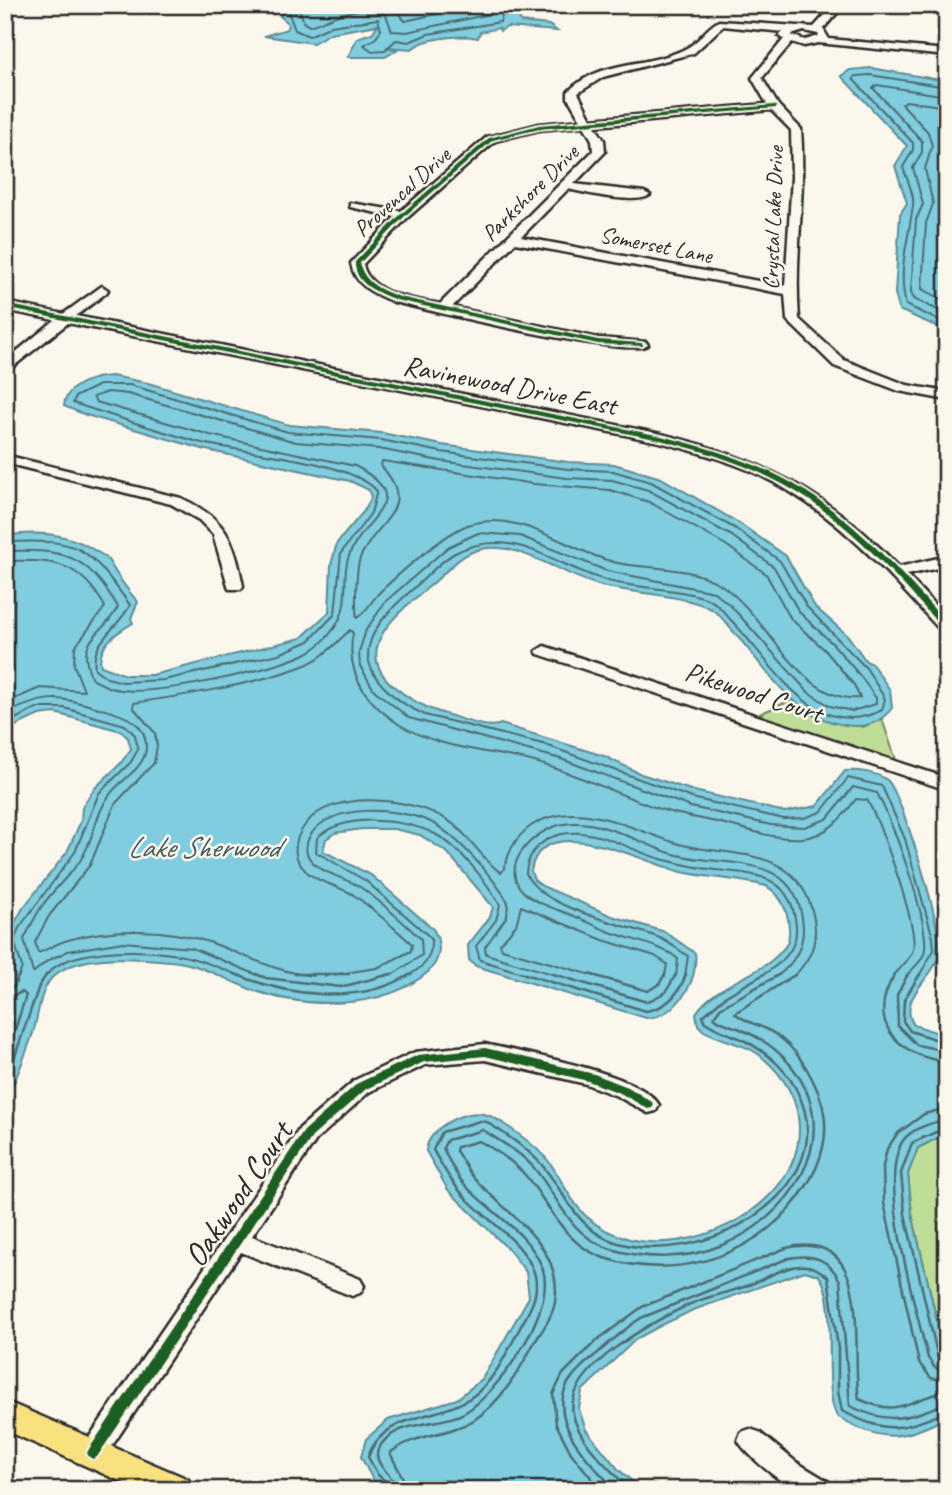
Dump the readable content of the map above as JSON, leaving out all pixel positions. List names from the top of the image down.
{
  "streets": {
    "street": [
      "Provencal Drive",
      "Parkshore Drive",
      "Crystal Lake Drive",
      "Somerset Lane",
      "Ravinewood Drive East",
      "Pikewood Court",
      "Oakwood Court"
    ]
  },
  "crossings": [
    ["Provencal Drive", "Parkshore Drive"],
    ["Provencal Drive", "Crystal Lake Drive"],
    ["Parkshore Drive", "Crystal Lake Drive"],
    ["Parkshore Drive", "Somerset Lane"],
    ["Crystal Lake Drive", "Somerset Lane"]
  ],
  "water": ["Lake Sherwood"]
}
